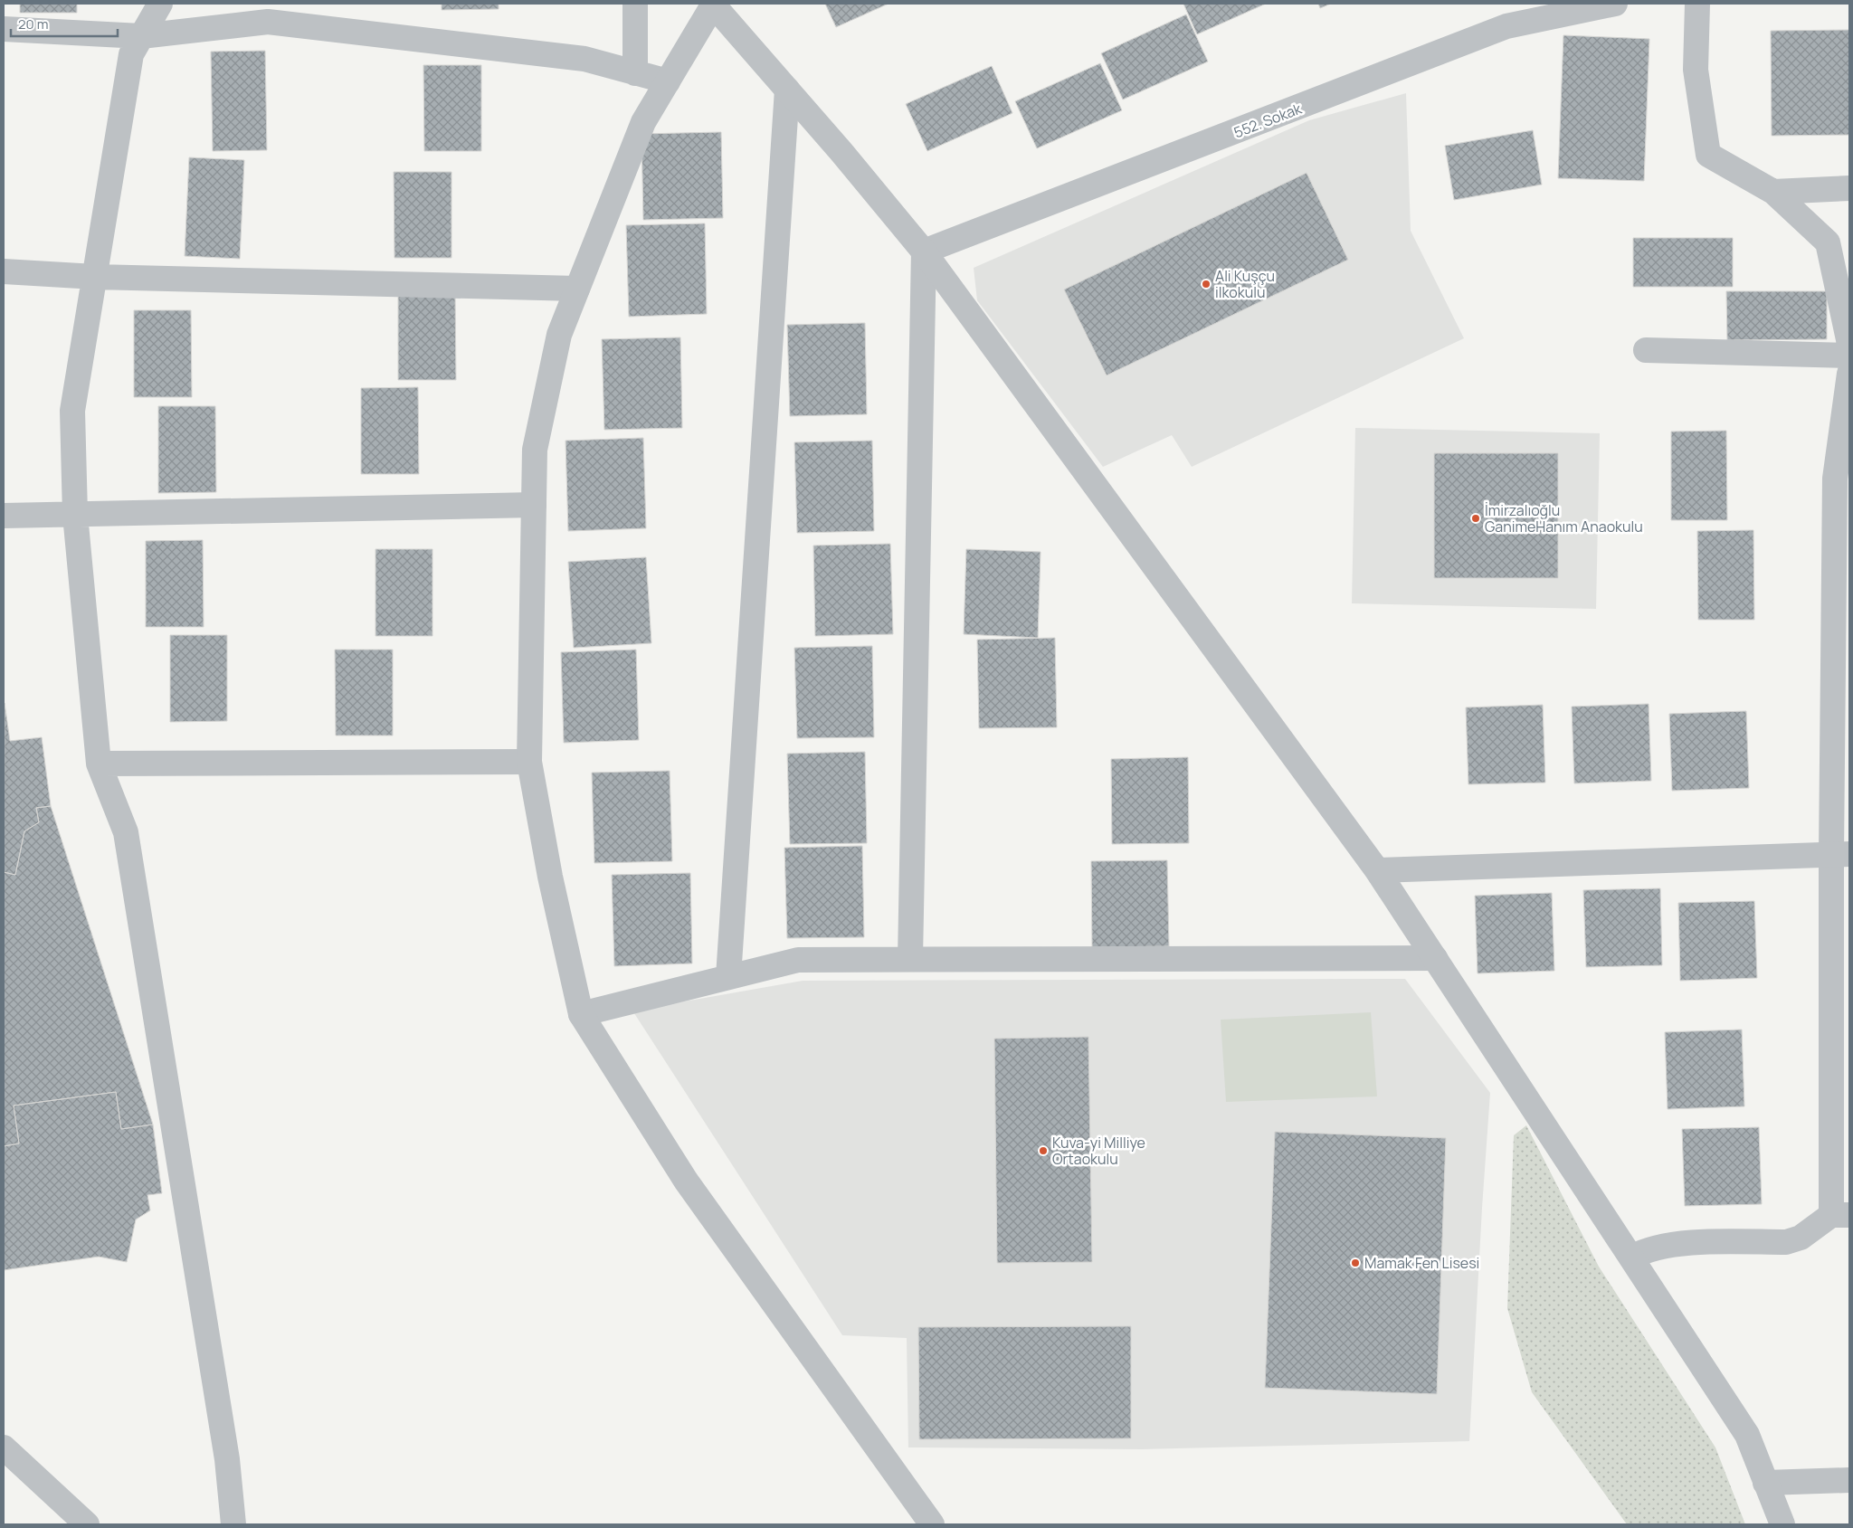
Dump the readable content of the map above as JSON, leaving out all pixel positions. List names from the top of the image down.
{
  "streets": {
    "street": ["552. Sokak"]
  },
  "places": [
    "Ali Kuşçu ilkokulu",
    "İmirzalıoğlu GanimeHanım Anaokulu",
    "Kuva-yi Milliye Ortaokulu",
    "Mamak Fen Lisesi"
  ],
  "scale_bar": "20 m"
}
